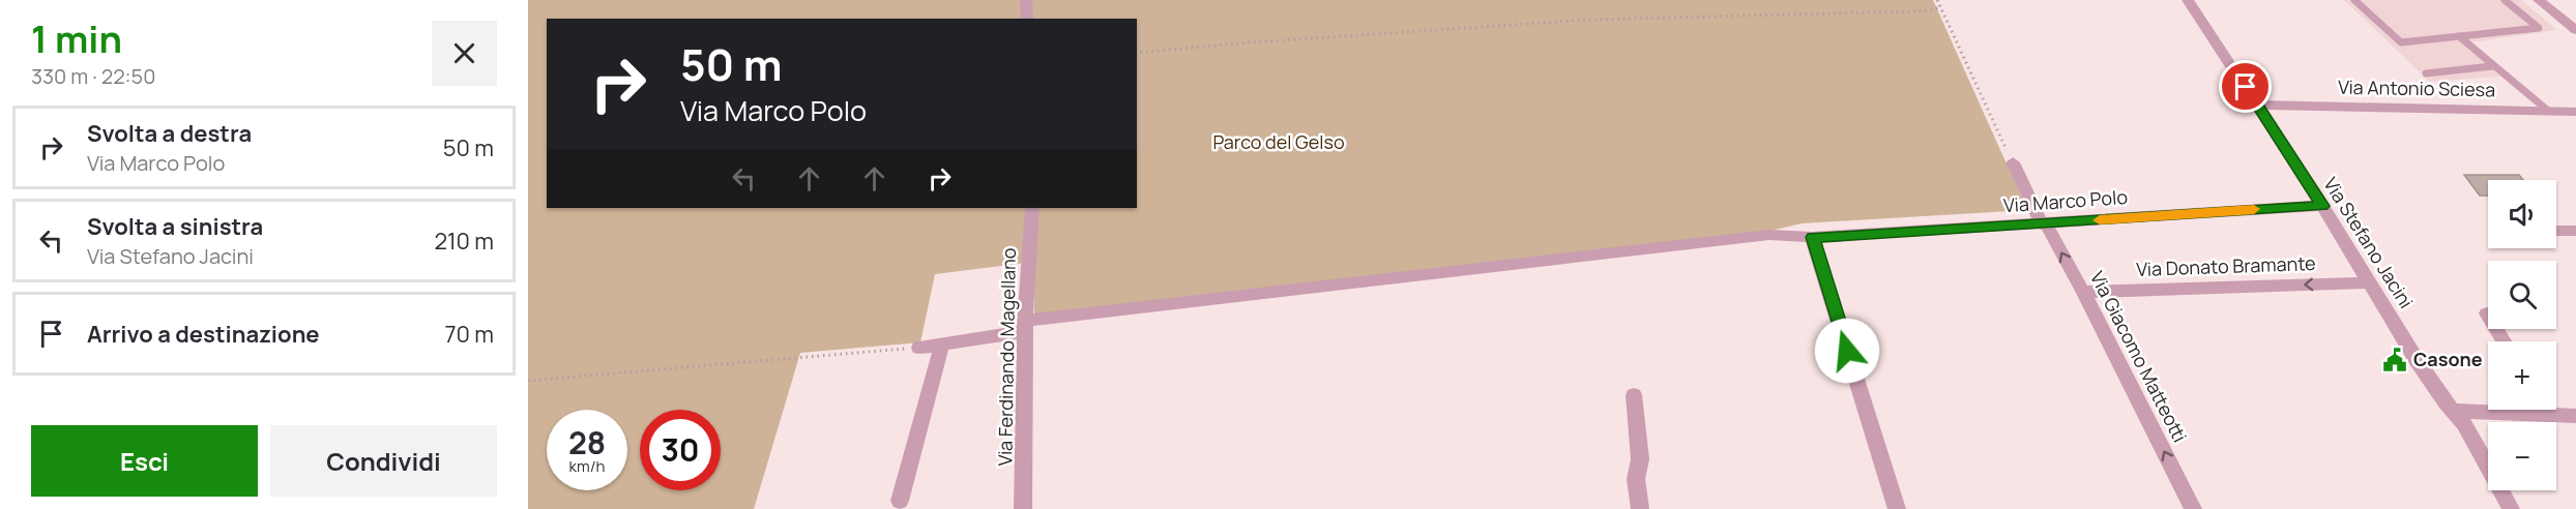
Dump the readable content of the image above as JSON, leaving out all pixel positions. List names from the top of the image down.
{
  "streets": {
    "street": [
      "Via Antonio Sciesa",
      "Via Marco Polo",
      "Via Stefano Jacini",
      "Via Donato Bramante",
      "Via Ferdinando Magellano",
      "Via Giacomo Matteotti"
    ]
  },
  "crossings": [
    ["Via Antonio Sciesa", "Via Stefano Jacini"],
    ["Via Marco Polo", "Via Stefano Jacini"],
    ["Via Marco Polo", "Via Ferdinando Magellano"],
    ["Via Marco Polo", "Via Giacomo Matteotti"],
    ["Via Stefano Jacini", "Via Donato Bramante"],
    ["Via Donato Bramante", "Via Giacomo Matteotti"]
  ],
  "one_way": ["Via Donato Bramante", "Via Giacomo Matteotti"],
  "parks": ["Parco del Gelso"],
  "places": {
    "public building": ["Casone"]
  },
  "page": {
    "heading": ["1 min", "330 m · 22:50"],
    "turn": ["50 m", "Via Marco Polo"],
    "list": [
      {
        "name": "Svolta a destra",
        "note": "Via Marco Polo",
        "value": "50 m"
      },
      {
        "name": "Svolta a sinistra",
        "note": "Via Stefano Jacini",
        "value": "210 m"
      },
      {
        "name": "Arrivo a destinazione",
        "value": "70 m"
      }
    ],
    "map_buttons": ["+", "−"],
    "speed": "28 km/h",
    "limit": "30",
    "buttons": ["Esci", "Condividi"]
  }
}
